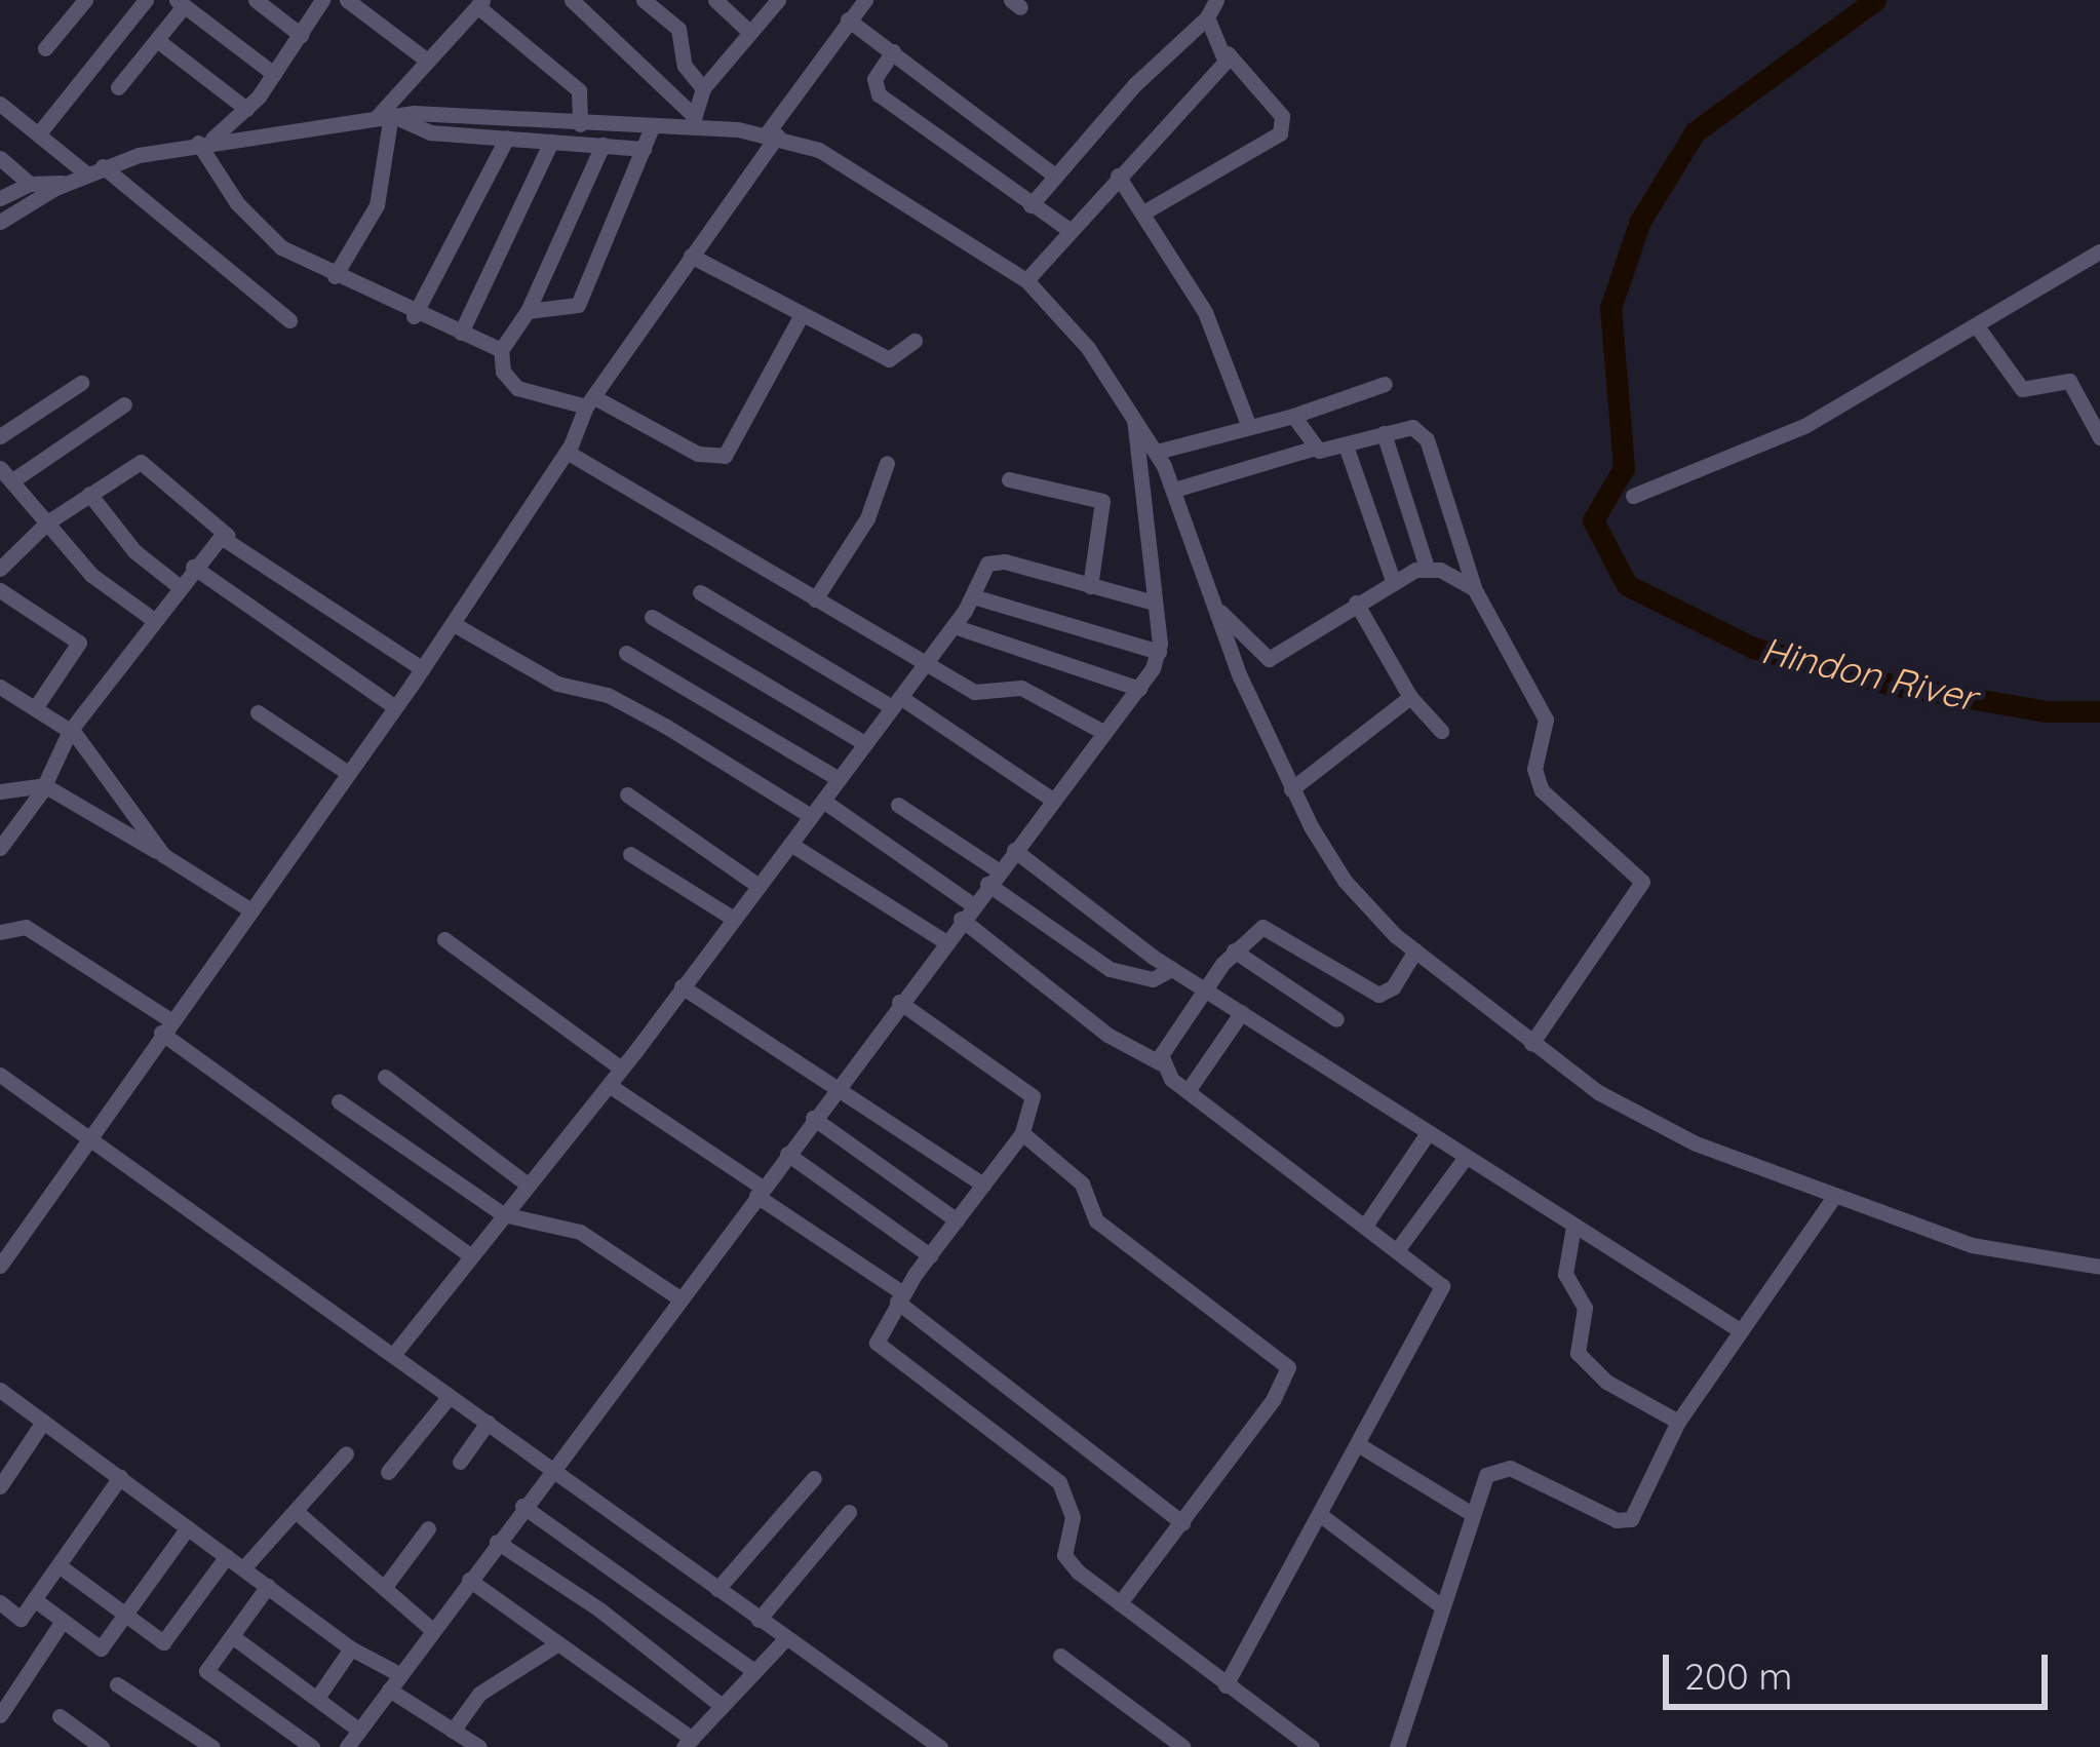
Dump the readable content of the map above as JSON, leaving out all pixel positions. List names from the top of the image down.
{
  "water": ["Hindon River"],
  "scale_bar": "200 m"
}
